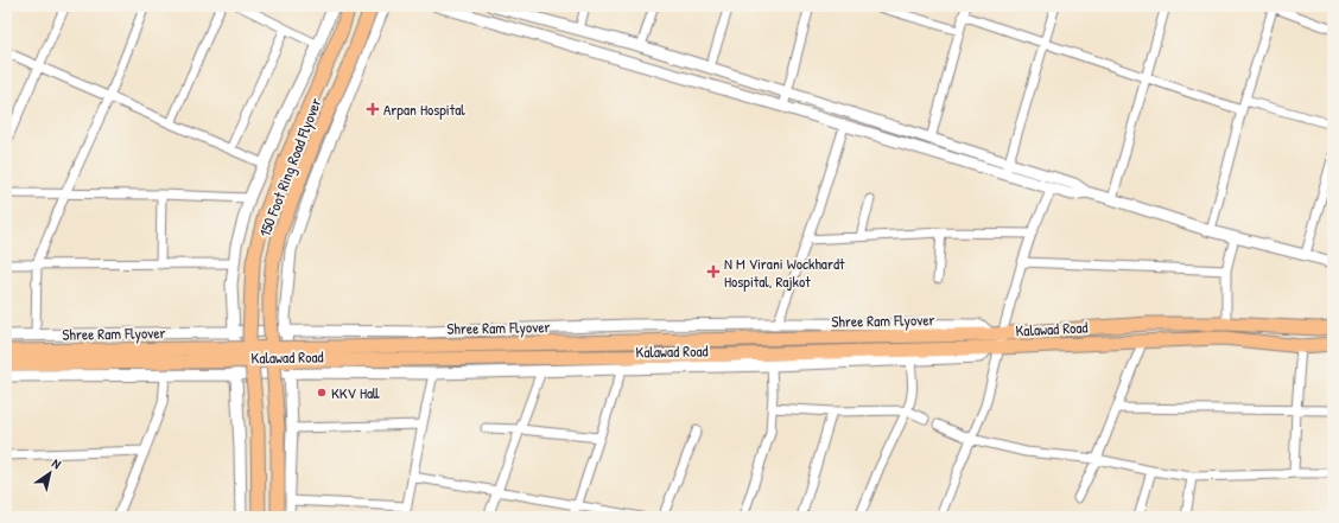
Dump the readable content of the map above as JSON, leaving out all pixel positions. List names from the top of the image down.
{
  "streets": {
    "main road": ["150 Foot Ring Road Flyover", "Shree Ram Flyover", "Kalawad Road"]
  },
  "crossings": [
    ["Shree Ram Flyover", "Kalawad Road"]
  ],
  "places": {
    "health": ["Arpan Hospital", "N M Virani Wockhardt Hospital, Rajkot"],
    "other": ["KKV Hall"]
  },
  "north": "top right"
}
